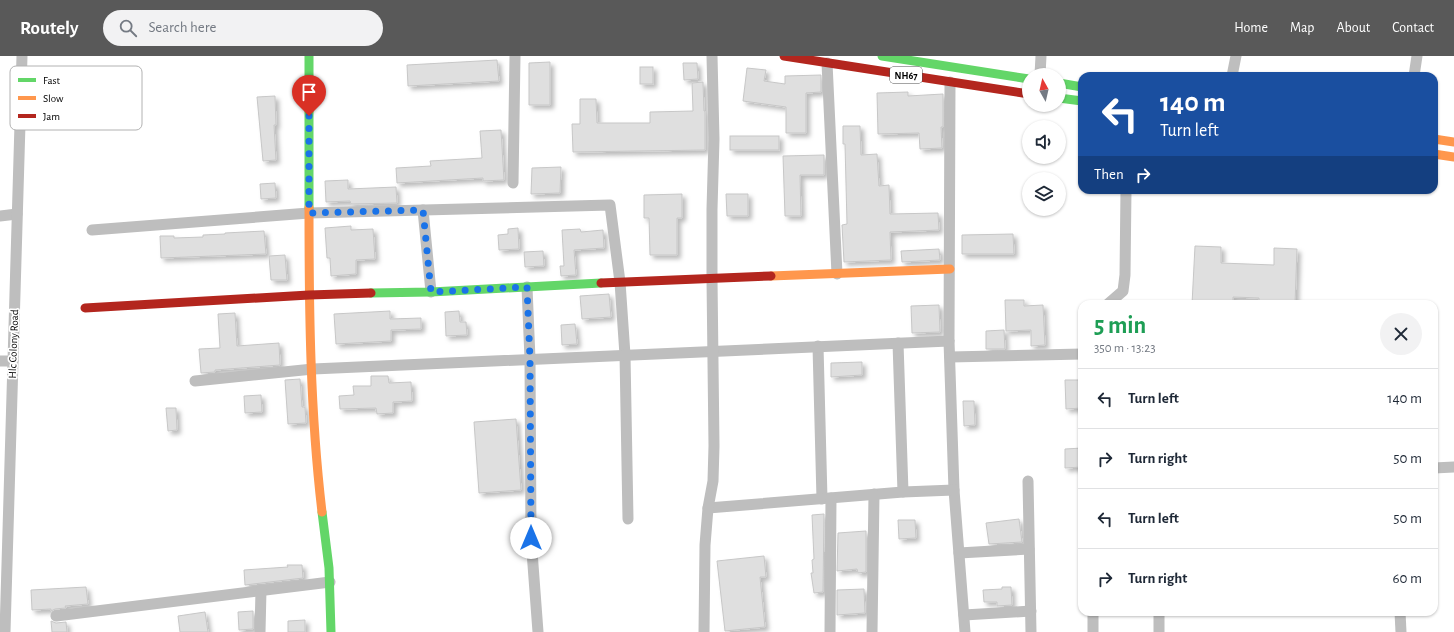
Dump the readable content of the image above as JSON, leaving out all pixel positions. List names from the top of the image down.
{
  "streets": {
    "main road": ["NH67"],
    "street": ["Hlc Colony Road"]
  },
  "legend": ["Fast", "Slow", "Jam"],
  "north": "top",
  "page": {
    "header": "Routely",
    "search": "Search here",
    "nav": [
      "Home",
      "Map",
      "About",
      "Contact"
    ],
    "turn": ["140 m", "Turn left"],
    "then": "Then",
    "heading": ["5 min", "350 m · 13:23"],
    "list": [
      {
        "name": "Turn left",
        "value": "140 m"
      },
      {
        "name": "Turn right",
        "value": "50 m"
      },
      {
        "name": "Turn left",
        "value": "50 m"
      },
      {
        "name": "Turn right",
        "value": "60 m"
      }
    ]
  }
}
